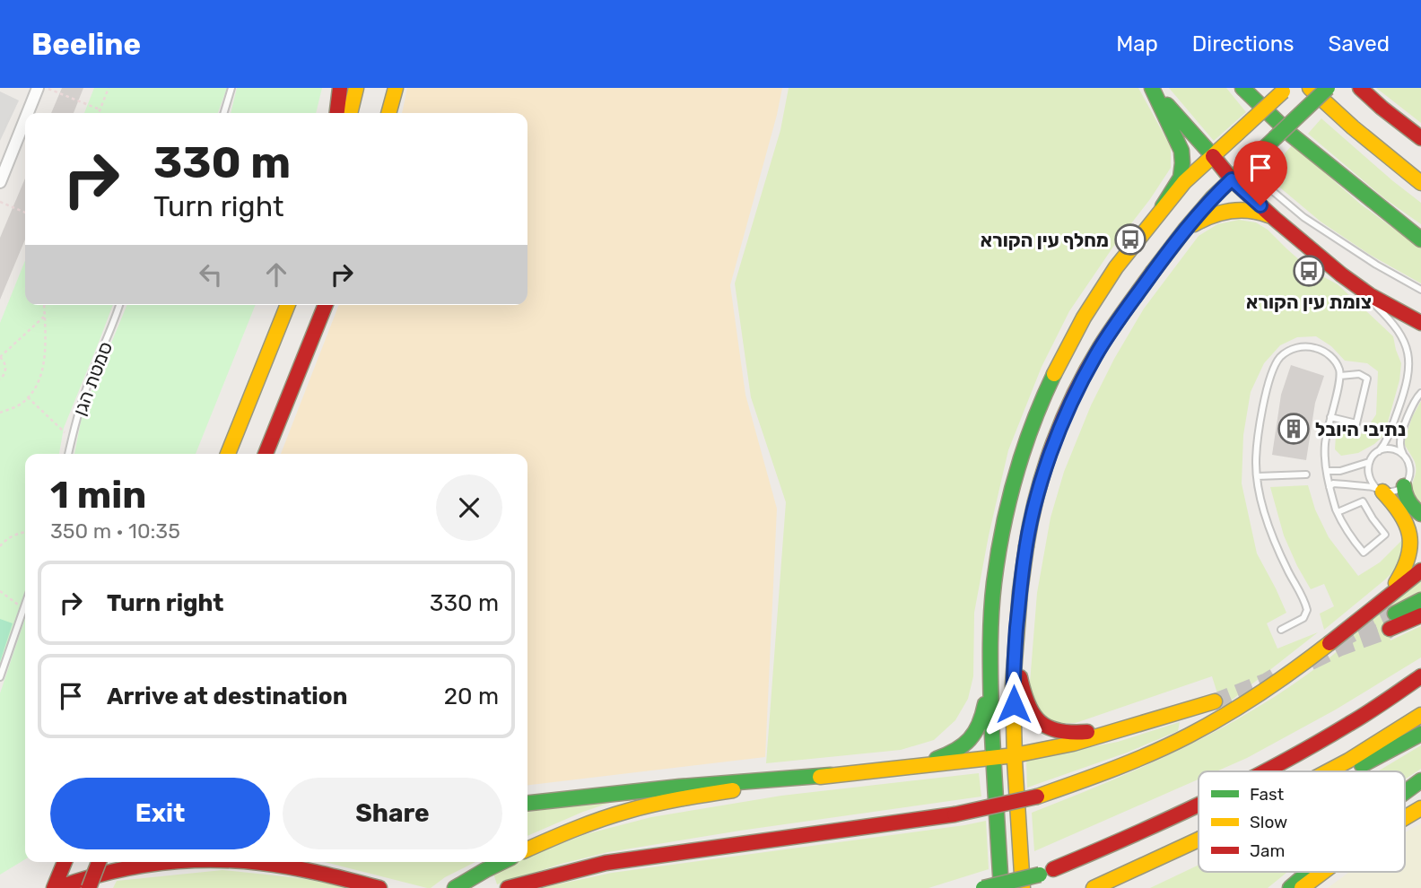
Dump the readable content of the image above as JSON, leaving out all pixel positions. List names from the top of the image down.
{
  "streets": {
    "lane": ["סמטת הגן"]
  },
  "places": {
    "bus stop": ["מחלף עין הקורא", "צומת עין הקורא"],
    "building": ["נתיבי היובל"]
  },
  "legend": ["Fast", "Slow", "Jam"],
  "page": {
    "header": "Beeline",
    "nav": ["Map", "Directions", "Saved"],
    "turn": ["330 m", "Turn right"],
    "heading": ["1 min", "350 m · 10:35"],
    "list": [
      {
        "name": "Turn right",
        "value": "330 m"
      },
      {
        "name": "Arrive at destination",
        "value": "20 m"
      }
    ],
    "buttons": ["Exit", "Share"]
  }
}
